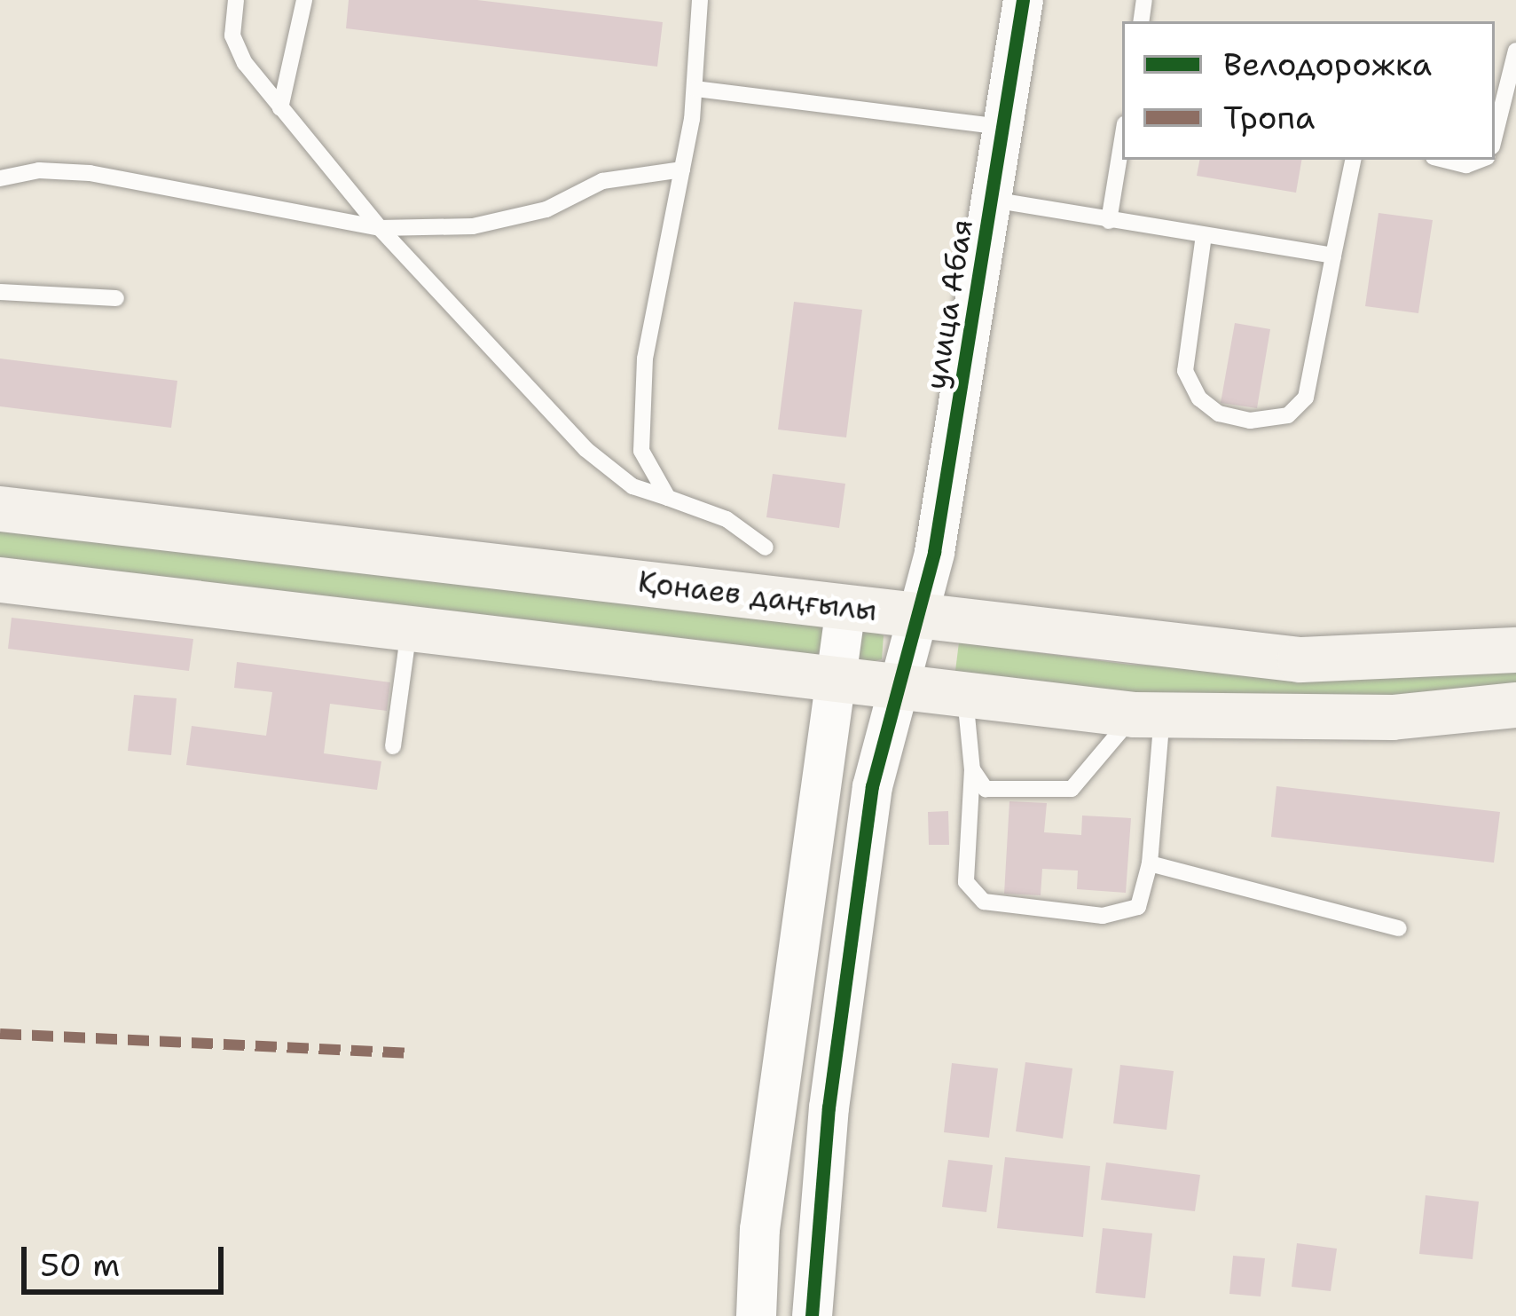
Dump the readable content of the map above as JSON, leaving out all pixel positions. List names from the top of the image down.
{
  "streets": {
    "main road": ["Қонаев даңғылы"],
    "street": ["улица Абая"]
  },
  "crossings": [
    ["улица Абая", "Қонаев даңғылы"]
  ],
  "legend": ["Велодорожка", "Тропа"],
  "scale_bar": "50 m"
}
